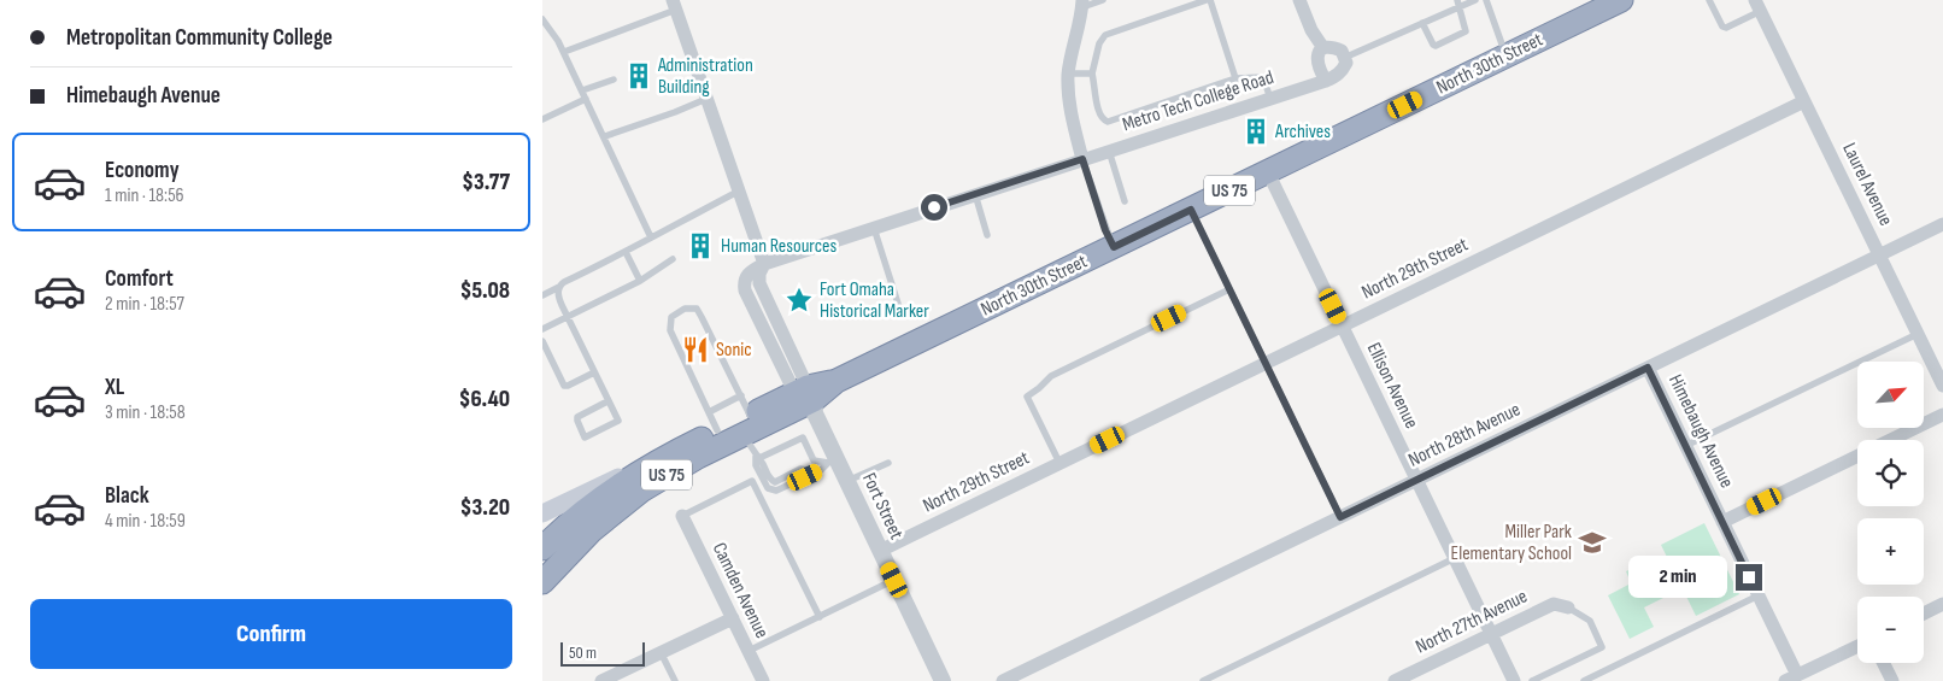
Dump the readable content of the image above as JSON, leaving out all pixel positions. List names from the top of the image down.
{
  "streets": {
    "highway": ["North 30th Street", "US 75"],
    "street": [
      "Metro Tech College Road",
      "Laurel Avenue",
      "North 29th Street",
      "Ellison Avenue",
      "Himebaugh Avenue",
      "North 28th Avenue",
      "Fort Street",
      "Camden Avenue",
      "North 27th Avenue"
    ]
  },
  "crossings": [
    ["North 30th Street", "US 75"],
    ["North 30th Street", "Ellison Avenue"],
    ["North 30th Street", "Fort Street"],
    ["Metro Tech College Road", "Fort Street"],
    ["Laurel Avenue", "North 29th Street"],
    ["Laurel Avenue", "North 28th Avenue"],
    ["North 29th Street", "Ellison Avenue"],
    ["North 29th Street", "Fort Street"],
    ["Ellison Avenue", "North 28th Avenue"],
    ["Ellison Avenue", "North 27th Avenue"],
    ["Himebaugh Avenue", "North 28th Avenue"]
  ],
  "places": {
    "building": ["Administration Building", "Archives", "Human Resources"],
    "place": ["Fort Omaha Historical Marker"],
    "restaurant": ["Sonic"],
    "school or university": ["Miller Park Elementary School"]
  },
  "scale_bar": "50 m",
  "north": "top right",
  "page": {
    "banner": ["Metropolitan Community College", "Himebaugh Avenue"],
    "list": [
      {
        "name": "Economy",
        "note": "1 min · 18:56",
        "value": "$3.77"
      },
      {
        "name": "Comfort",
        "note": "2 min · 18:57",
        "value": "$5.08"
      },
      {
        "name": "XL",
        "note": "3 min · 18:58",
        "value": "$6.40"
      },
      {
        "name": "Black",
        "note": "4 min · 18:59",
        "value": "$3.20"
      }
    ],
    "map_buttons": ["+", "−"],
    "bubble": "2 min",
    "buttons": "Confirm",
    "scale": "50 m"
  }
}
